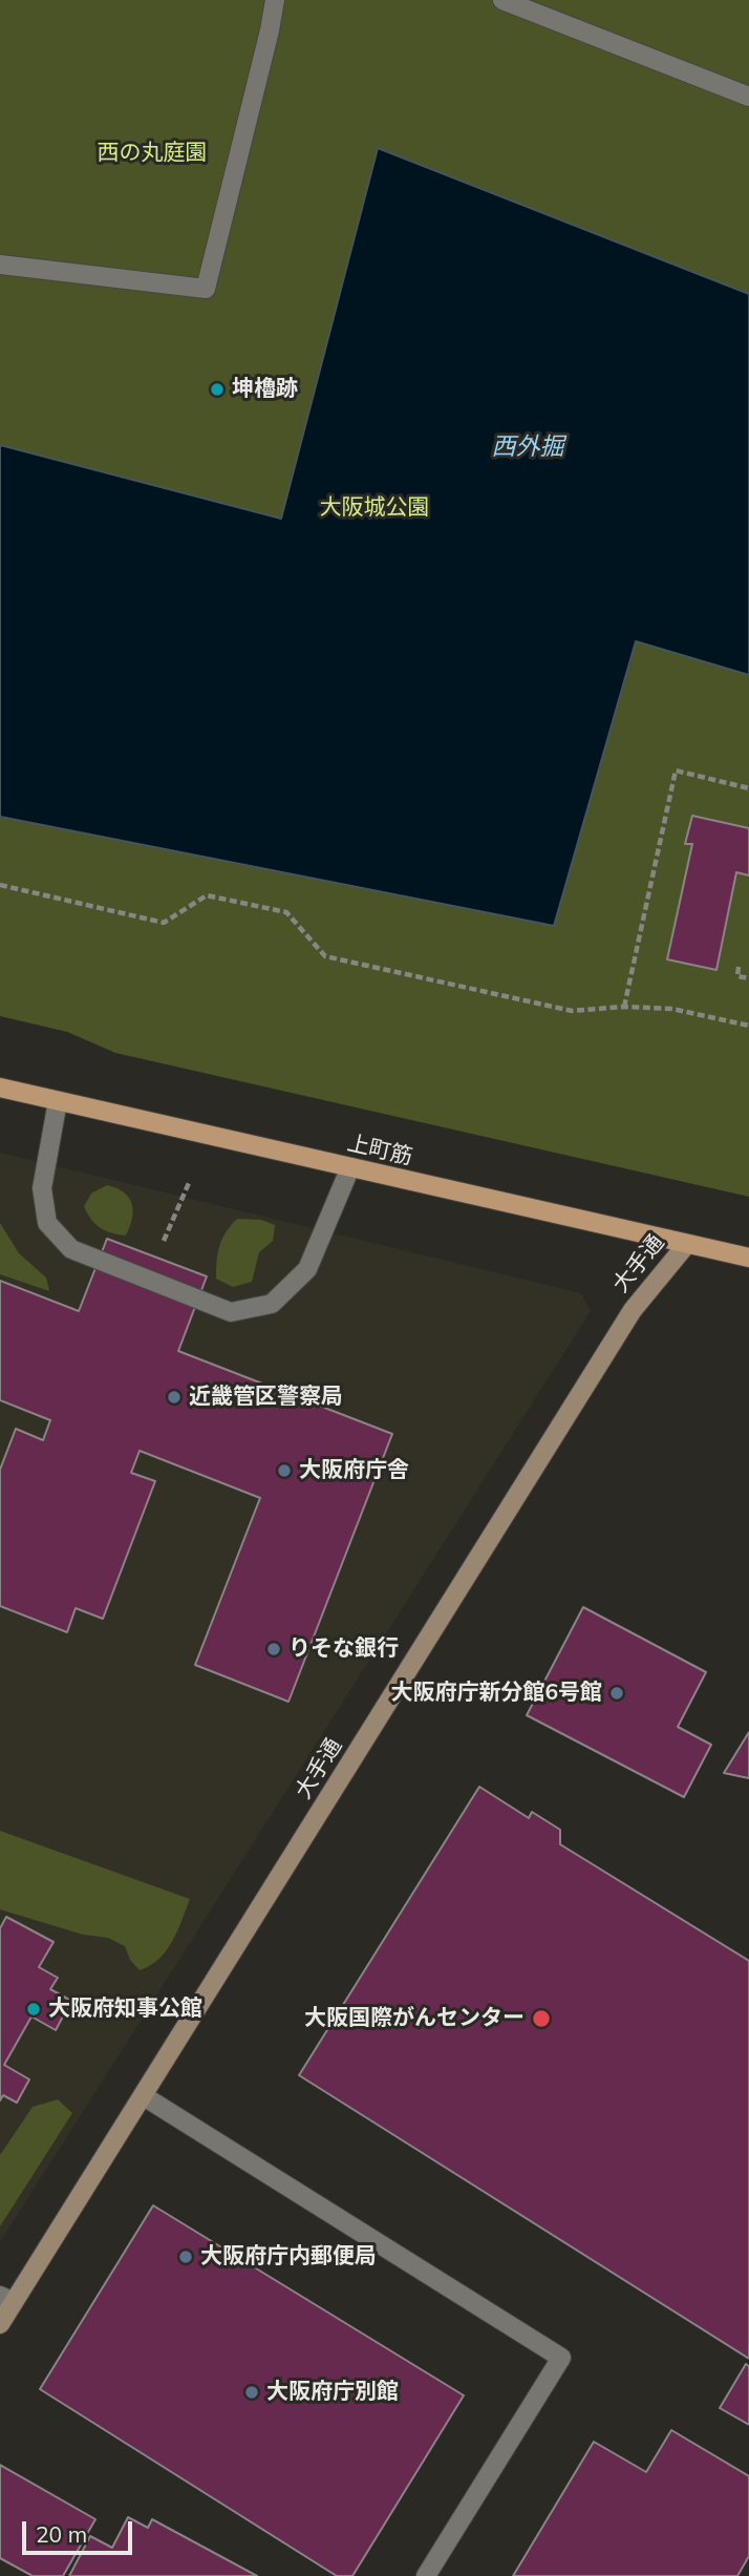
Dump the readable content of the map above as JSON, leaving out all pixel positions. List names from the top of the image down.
{
  "streets": {
    "main road": ["上町筋"],
    "street": ["大手通"]
  },
  "crossings": [
    ["上町筋", "大手通"]
  ],
  "water": ["西外掘"],
  "parks": ["西の丸庭園", "大阪城公園"],
  "places": [
    "坤櫓跡",
    "近畿管区警察局",
    "大阪府庁舎",
    "りそな銀行",
    "大阪府庁新分館6号館",
    "大阪府知事公館",
    "大阪国際がんセンター",
    "大阪府庁内郵便局",
    "大阪府庁別館"
  ],
  "scale_bar": "20 m"
}
